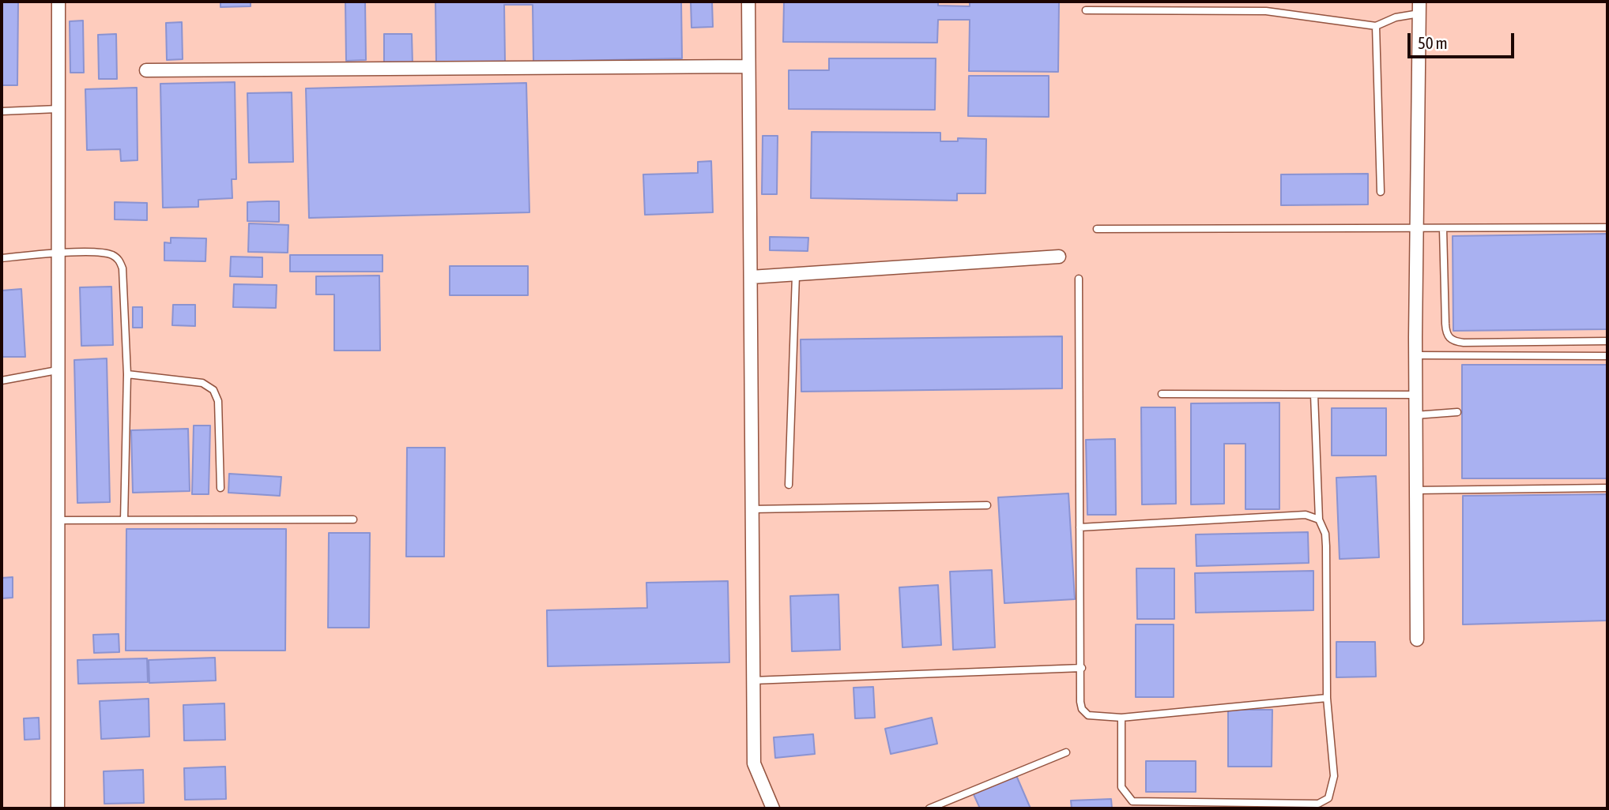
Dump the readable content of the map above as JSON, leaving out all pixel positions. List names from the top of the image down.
{
  "scale_bar": "50 m"
}
